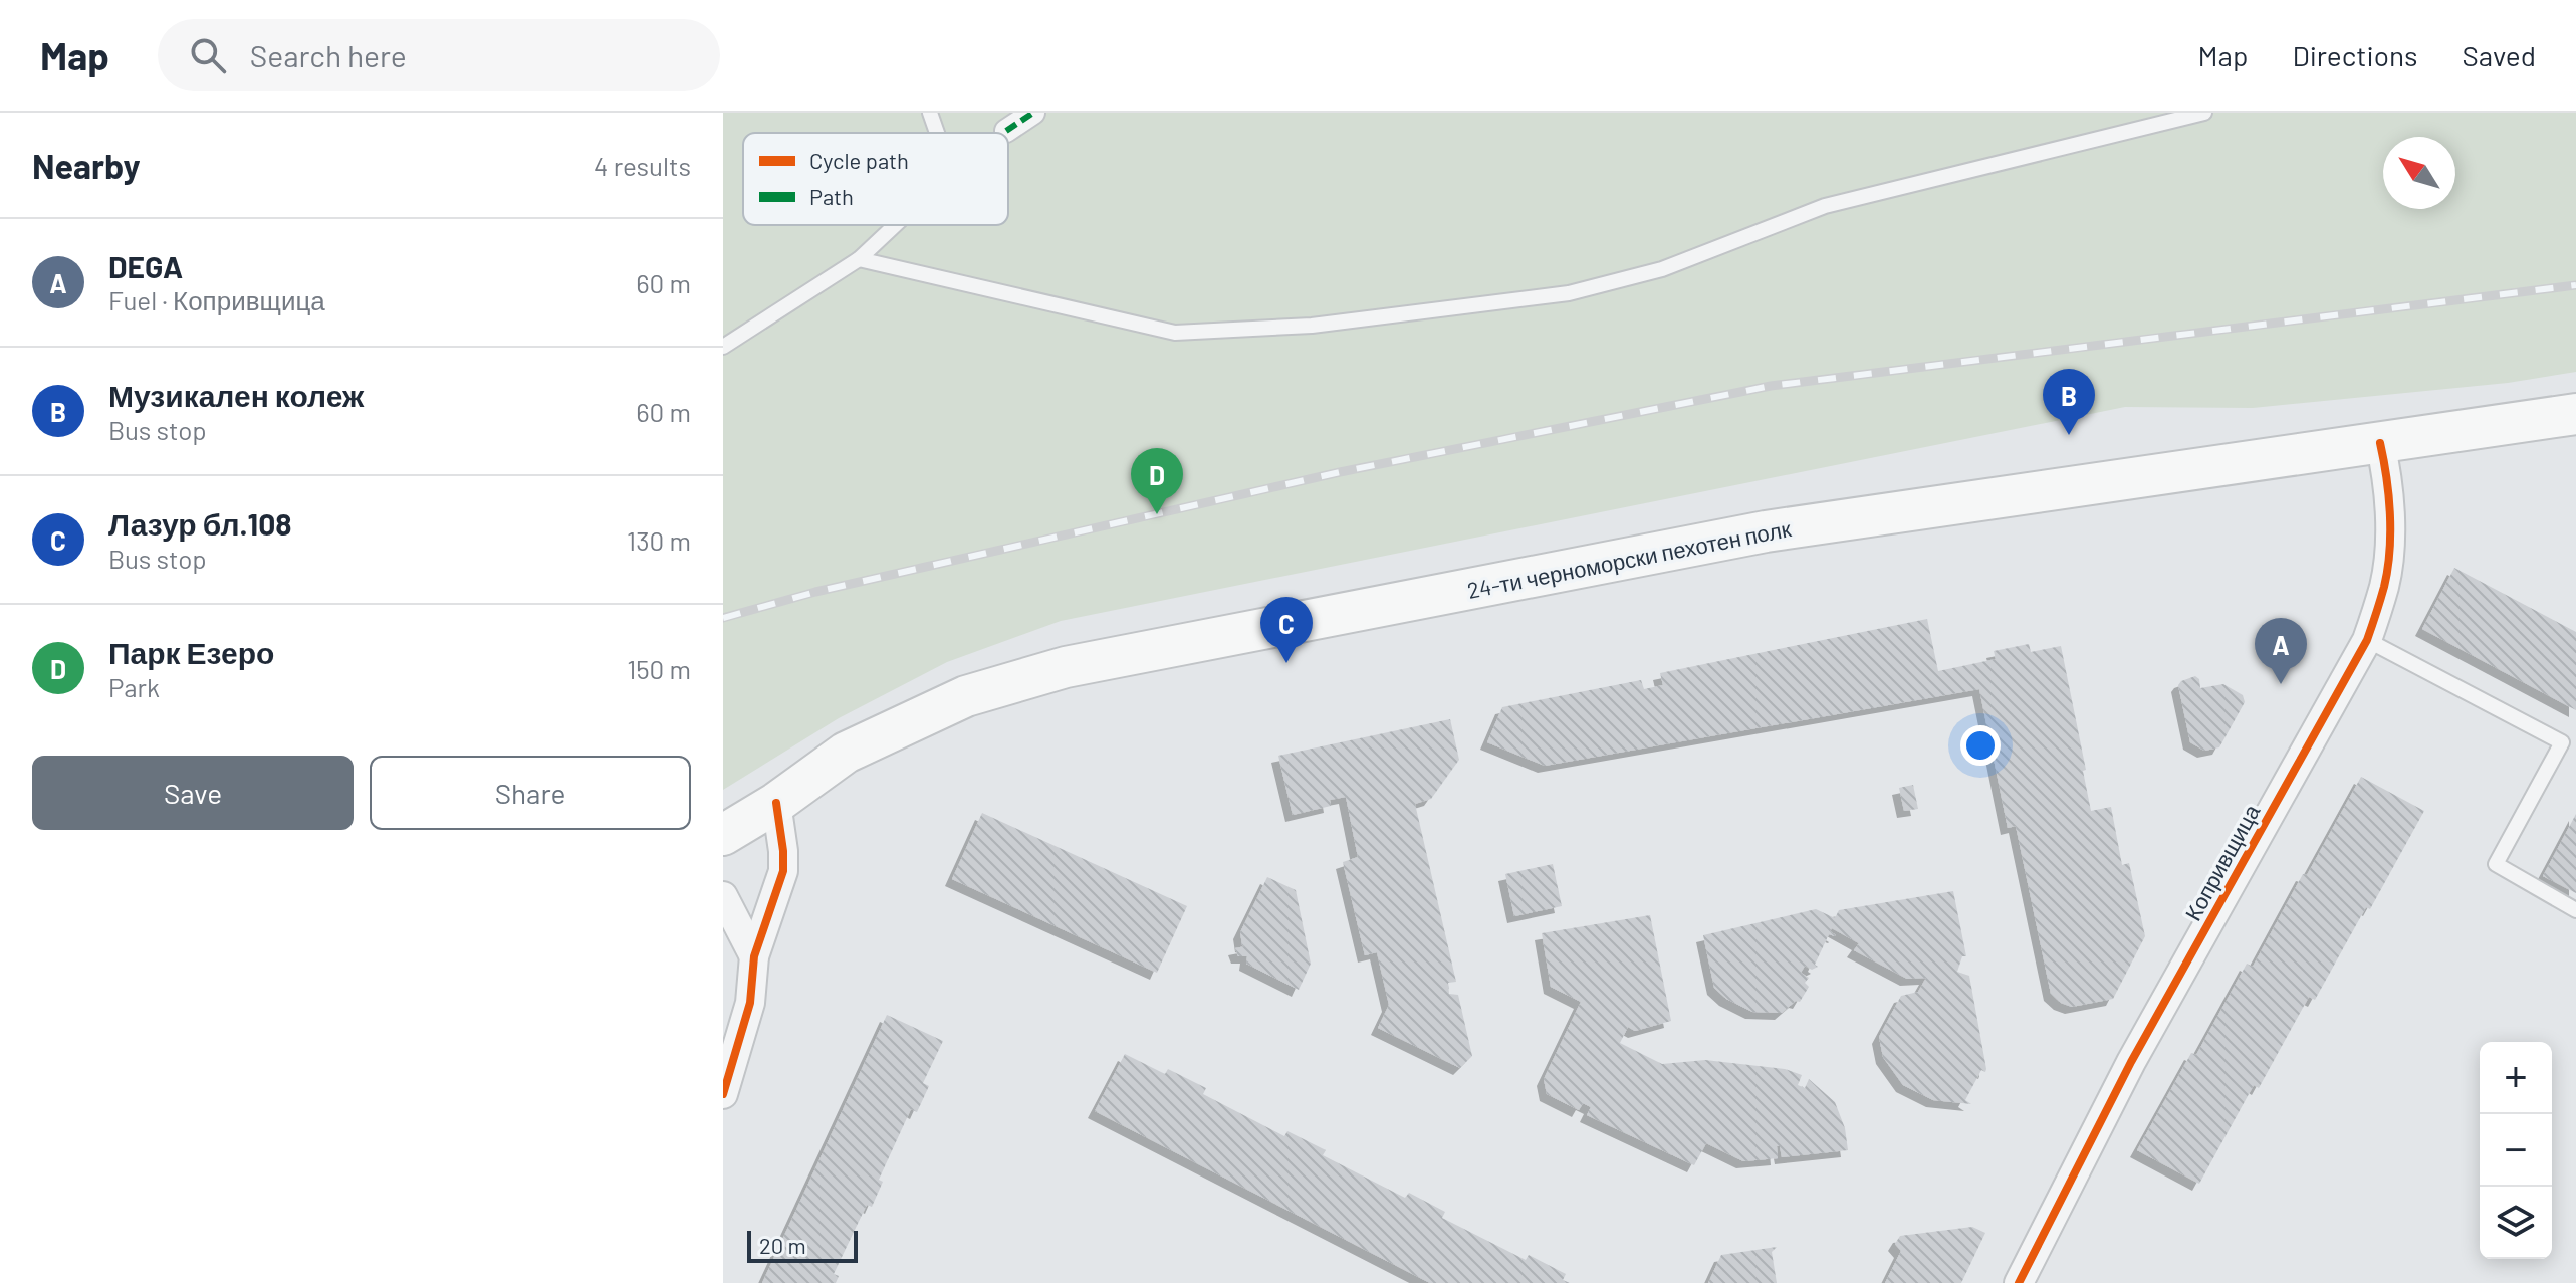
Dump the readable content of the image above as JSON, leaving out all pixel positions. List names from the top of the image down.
{
  "streets": {
    "main road": ["24-ти черноморски пехотен полк"],
    "street": ["Копривщица"]
  },
  "crossings": [
    ["24-ти черноморски пехотен полк", "Копривщица"]
  ],
  "legend": ["Cycle path", "Path"],
  "scale_bar": "20 m",
  "north": "top left",
  "page": {
    "header": "Map",
    "search": "Search here",
    "nav": ["Map", "Directions", "Saved"],
    "heading": ["Nearby", "4 results"],
    "list": [
      {
        "mark": "A",
        "name": "DEGA",
        "note": "Fuel · Копривщица",
        "value": "60 m"
      },
      {
        "mark": "B",
        "name": "Музикален колеж",
        "note": "Bus stop",
        "value": "60 m"
      },
      {
        "mark": "C",
        "name": "Лазур бл.108",
        "note": "Bus stop",
        "value": "130 m"
      },
      {
        "mark": "D",
        "name": "Парк Езеро",
        "note": "Park",
        "value": "150 m"
      }
    ],
    "pins": [
      "B",
      "D",
      "C",
      "A"
    ],
    "buttons": ["Save", "Share"],
    "map_buttons": ["+", "−"],
    "scale": "20 m"
  }
}
